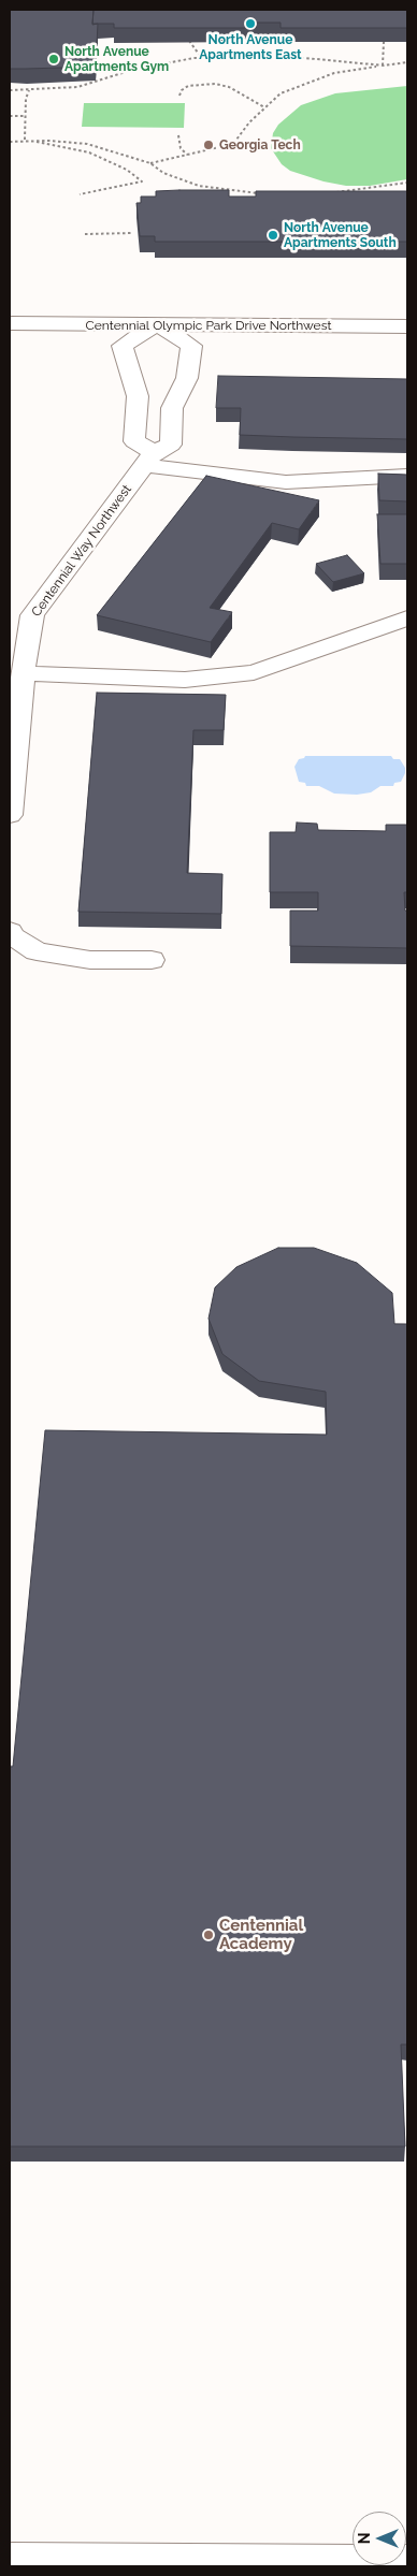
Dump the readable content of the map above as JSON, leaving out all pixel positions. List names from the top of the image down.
{
  "streets": {
    "street": ["Centennial Olympic Park Drive Northwest", "Centennial Way Northwest"]
  },
  "crossings": [
    ["Centennial Olympic Park Drive Northwest", "Centennial Way Northwest"]
  ],
  "places": [
    "North Avenue Apartments East",
    "North Avenue Apartments Gym",
    "Georgia Tech",
    "North Avenue Apartments South",
    "Centennial Academy"
  ],
  "north": "left"
}
